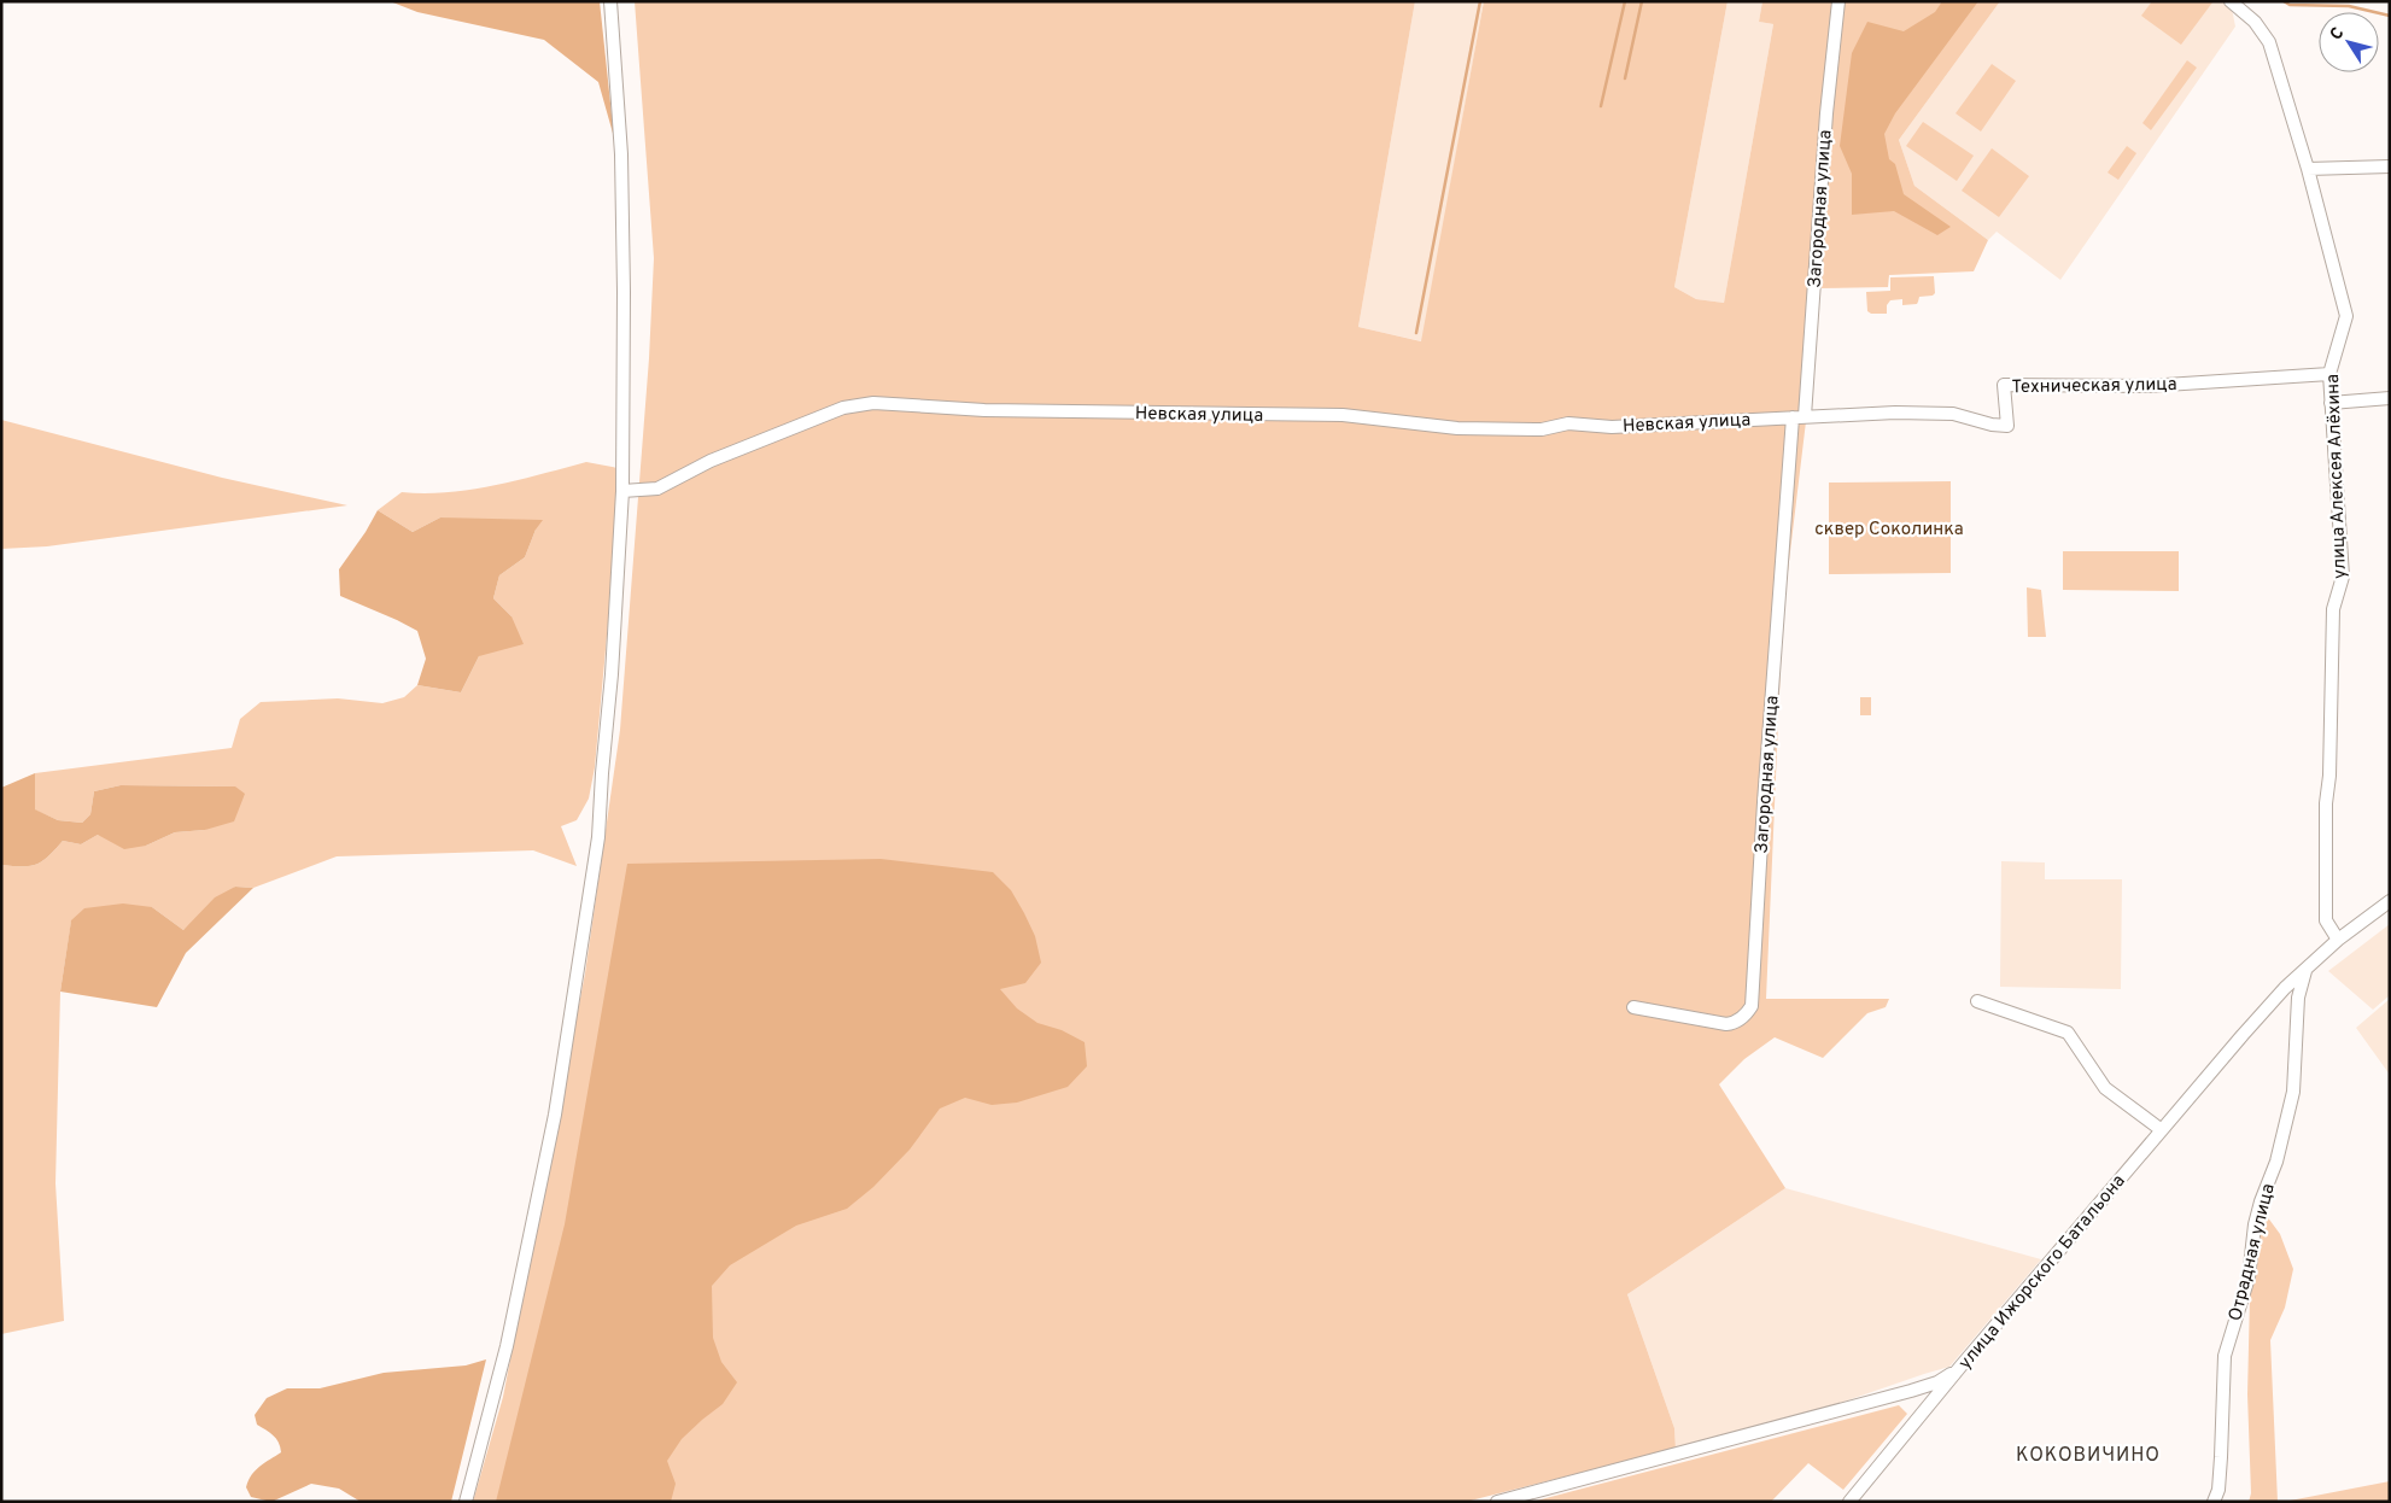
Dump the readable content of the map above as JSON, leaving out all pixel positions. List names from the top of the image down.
{
  "streets": {
    "street": [
      "Загородная улица",
      "Техническая улица",
      "Невская улица",
      "улица Алексея Алёхина",
      "Отрадная улица",
      "улица Ижорского Батальона"
    ]
  },
  "crossings": [
    ["Загородная улица", "Техническая улица"],
    ["Загородная улица", "Невская улица"],
    ["Техническая улица", "Невская улица"],
    ["Техническая улица", "улица Алексея Алёхина"],
    ["улица Алексея Алёхина", "улица Ижорского Батальона"],
    ["Отрадная улица", "улица Ижорского Батальона"]
  ],
  "districts": ["КОКОВИЧИНО"],
  "parks": ["сквер Соколинка"],
  "north": "top left"
}
